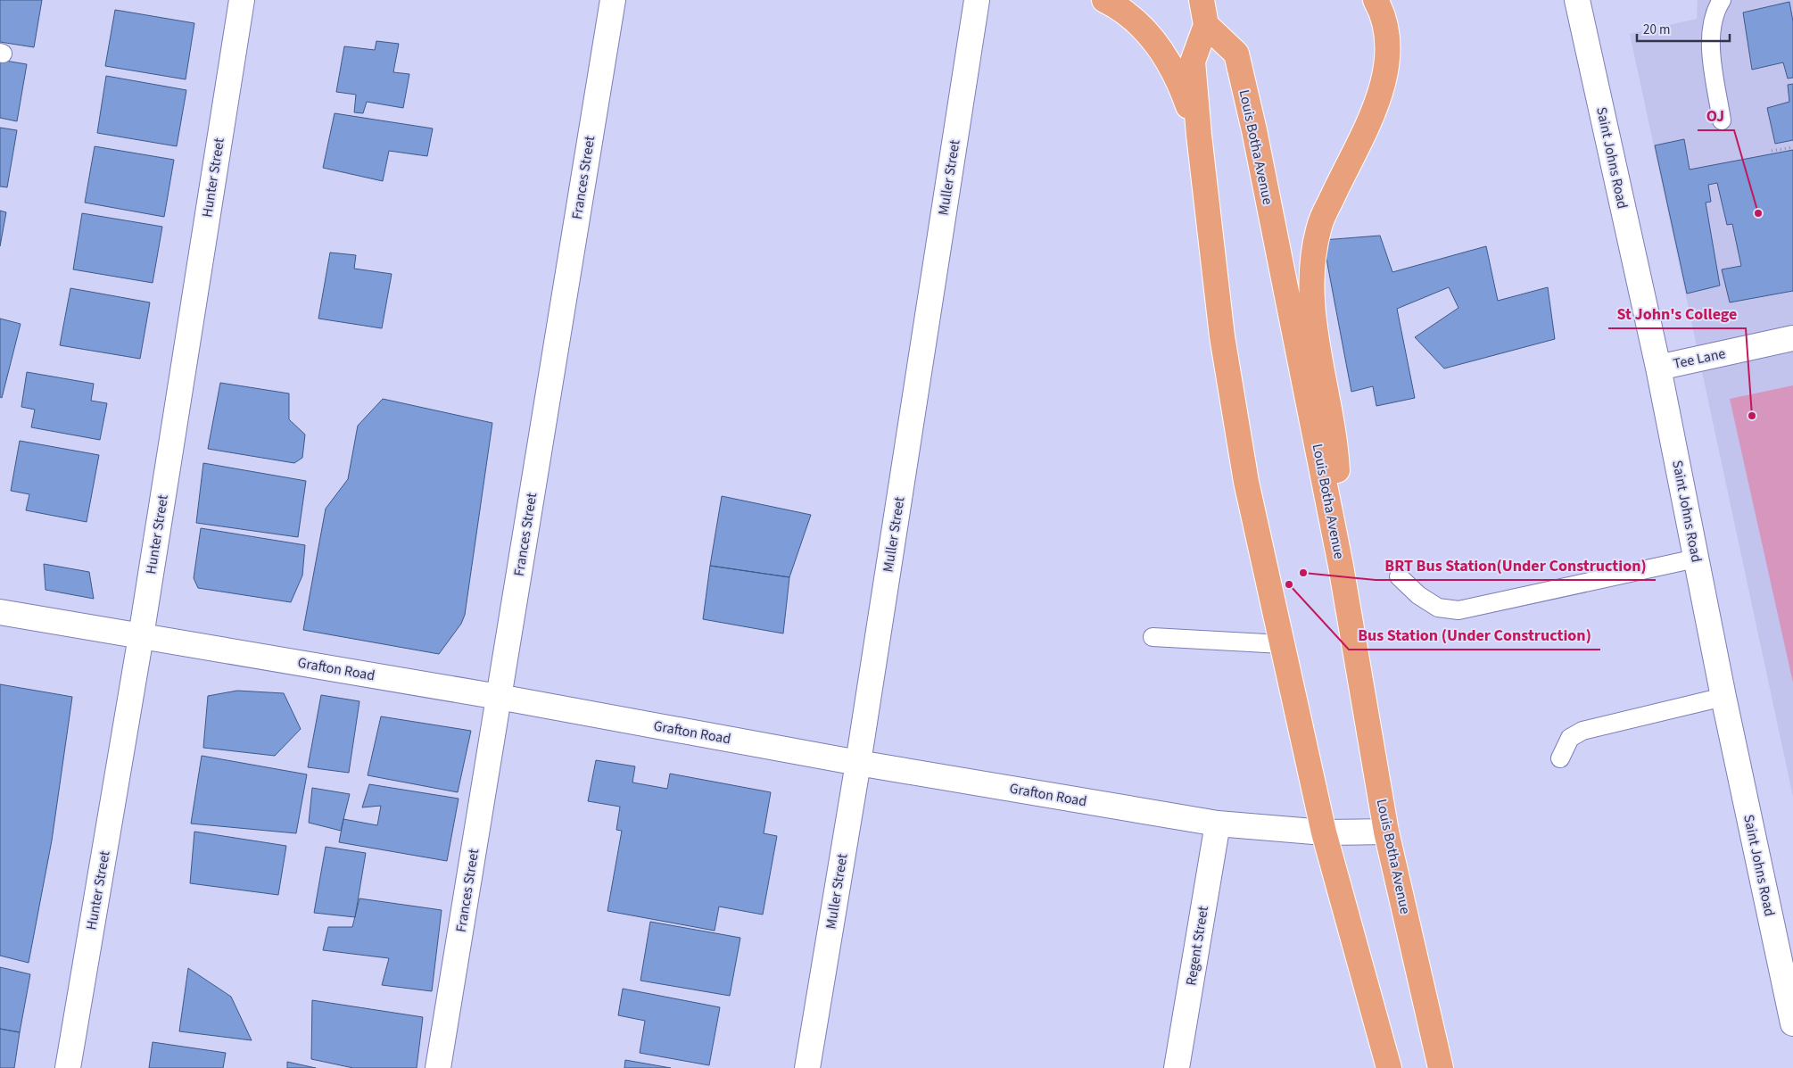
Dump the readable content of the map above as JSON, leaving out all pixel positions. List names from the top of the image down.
{
  "streets": {
    "main road": ["Louis Botha Avenue"],
    "street": [
      "Saint Johns Road",
      "Hunter Street",
      "Frances Street",
      "Muller Street",
      "Tee Lane",
      "Grafton Road",
      "Regent Street"
    ]
  },
  "crossings": [
    ["Louis Botha Avenue", "Grafton Road"],
    ["Saint Johns Road", "Tee Lane"],
    ["Hunter Street", "Grafton Road"],
    ["Frances Street", "Grafton Road"],
    ["Muller Street", "Grafton Road"],
    ["Grafton Road", "Regent Street"]
  ],
  "places": [
    "OJ",
    "St John's College",
    "BRT Bus Station(Under Construction)",
    "Bus Station (Under Construction)"
  ],
  "scale_bar": "20 m"
}
